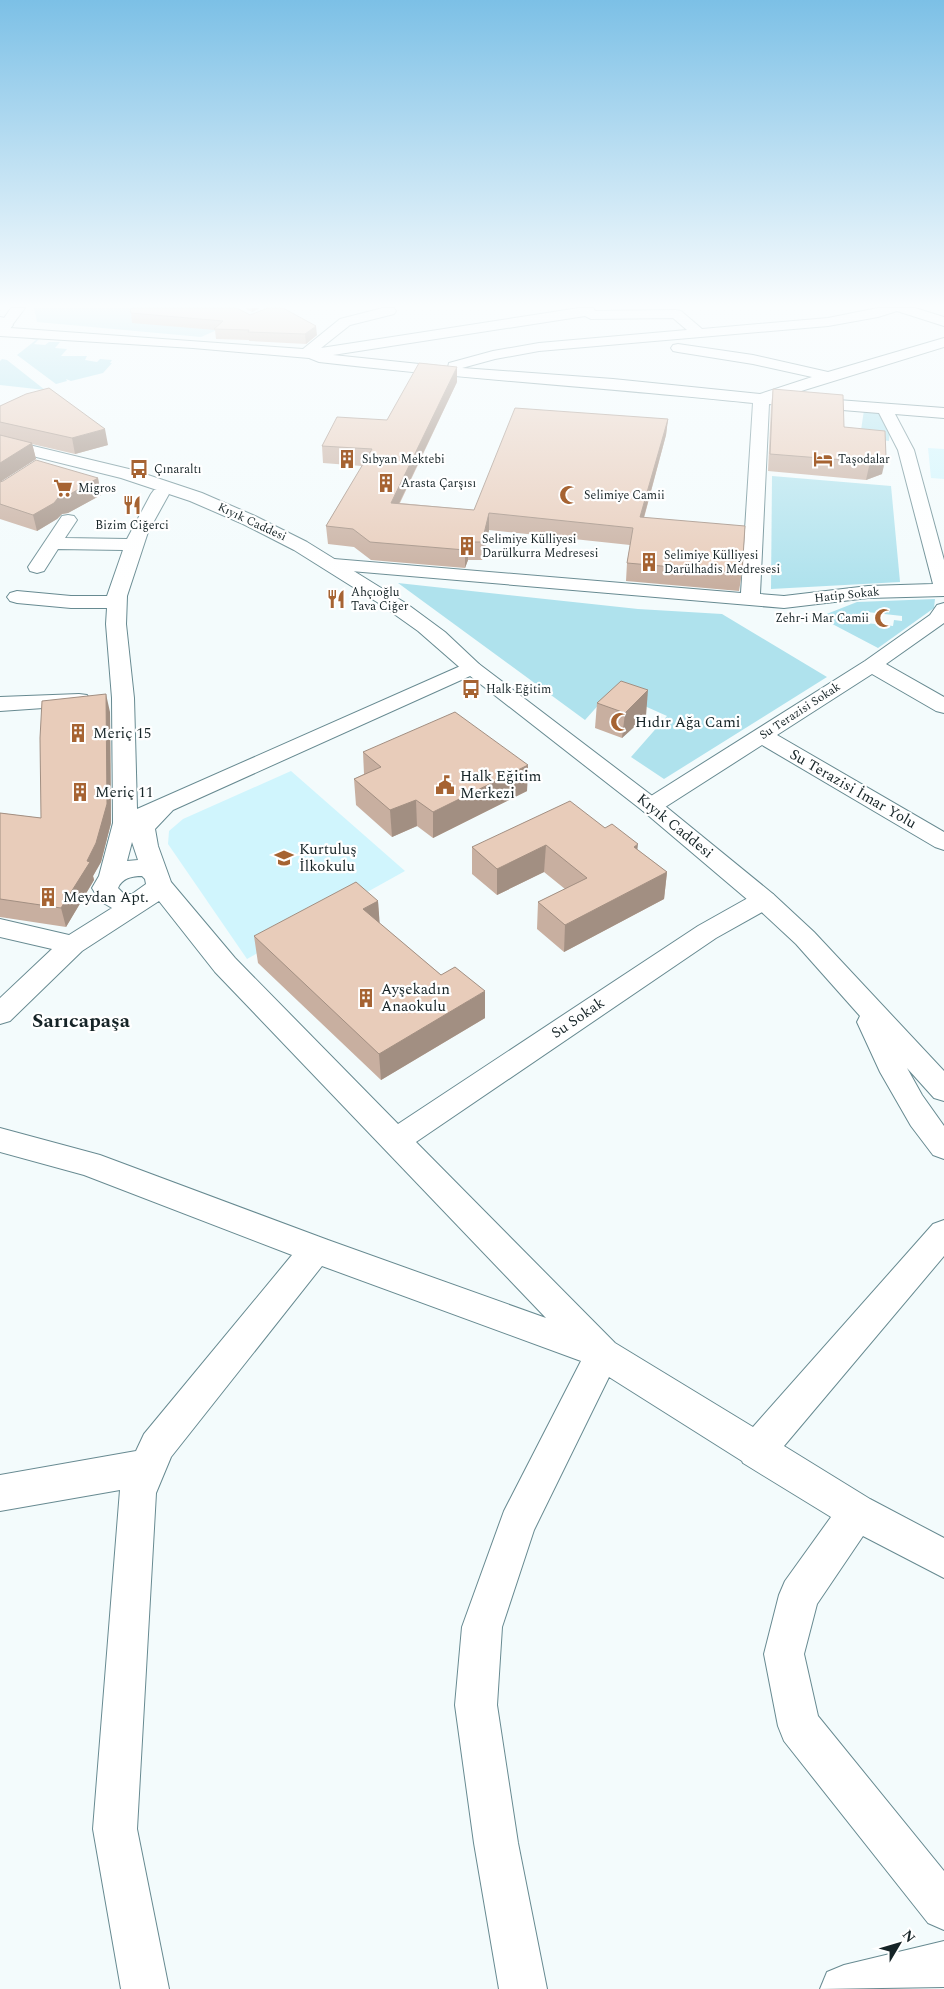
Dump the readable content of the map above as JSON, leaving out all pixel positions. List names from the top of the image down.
{
  "streets": {
    "street": [
      "Kıyık Caddesi",
      "Hatip Sokak",
      "Su Terazisi Sokak",
      "Su Terazisi İmar Yolu",
      "Su Sokak"
    ]
  },
  "crossings": [
    ["Kıyık Caddesi", "Hatip Sokak"],
    ["Kıyık Caddesi", "Su Terazisi Sokak"],
    ["Kıyık Caddesi", "Su Sokak"],
    ["Su Terazisi Sokak", "Su Terazisi İmar Yolu"]
  ],
  "districts": ["Sarıcapaşa"],
  "places": {
    "building": [
      "Sıbyan Mektebi",
      "Arasta Çarşısı",
      "Selimiye Külliyesi Darülkurra Medresesi",
      "Selimiye Külliyesi Darülhadis Medresesi",
      "Meriç 15",
      "Meriç 11",
      "Meydan Apt.",
      "Ayşekadın Anaokulu"
    ],
    "hotel": ["Taşodalar"],
    "bus stop": ["Çınaraltı", "Halk Eğitim"],
    "supermarket": ["Migros"],
    "mosque": ["Selimiye Camii", "Zehr-i Mar Camii", "Hıdır Ağa Cami"],
    "restaurant": ["Bizim Ciğerci", "Ahçıoğlu Tava Ciğer"],
    "public building": ["Halk Eğitim Merkezi"],
    "school or university": ["Kurtuluş İlkokulu"]
  },
  "north": "top right"
}
